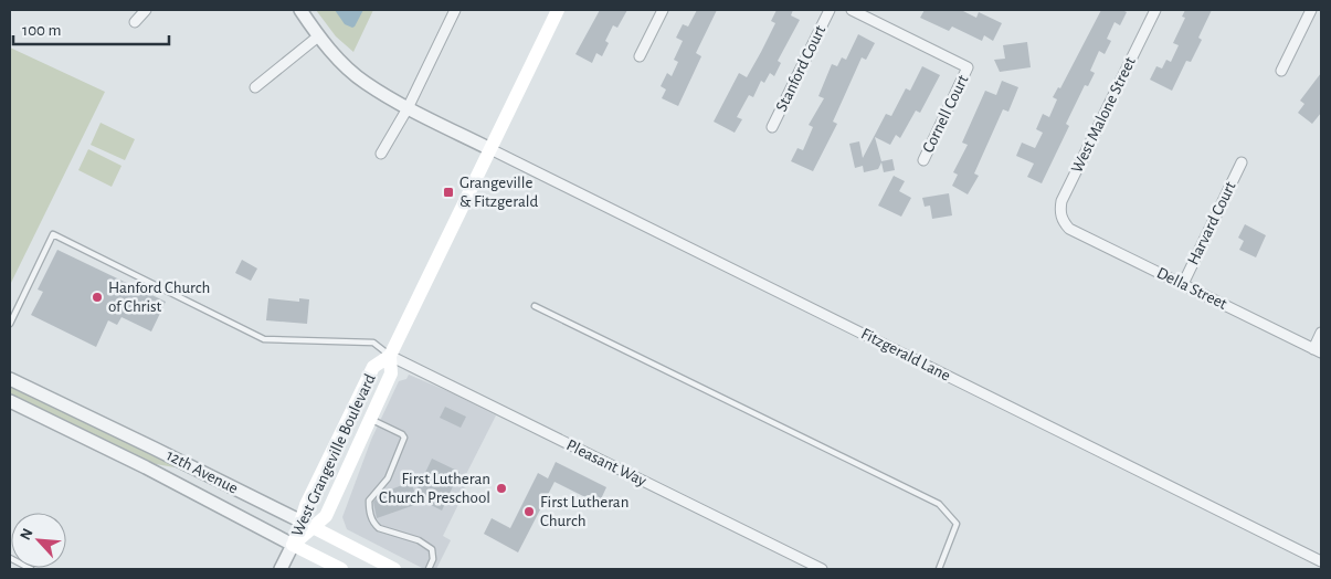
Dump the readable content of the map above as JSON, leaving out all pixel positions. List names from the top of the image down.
{
  "streets": {
    "main road": ["West Grangeville Boulevard", "12th Avenue"],
    "street": [
      "Stanford Court",
      "Cornell Court",
      "West Malone Street",
      "Harvard Court",
      "Della Street",
      "Fitzgerald Lane",
      "Pleasant Way"
    ]
  },
  "crossings": [
    ["West Malone Street", "Della Street"],
    ["Harvard Court", "Della Street"],
    ["Fitzgerald Lane", "West Grangeville Boulevard"],
    ["West Grangeville Boulevard", "Pleasant Way"],
    ["West Grangeville Boulevard", "12th Avenue"]
  ],
  "places": {
    "transit": ["Grangeville & Fitzgerald"],
    "other": ["Hanford Church of Christ", "First Lutheran Church Preschool", "First Lutheran Church"]
  },
  "scale_bar": "100 m",
  "north": "top left"
}
